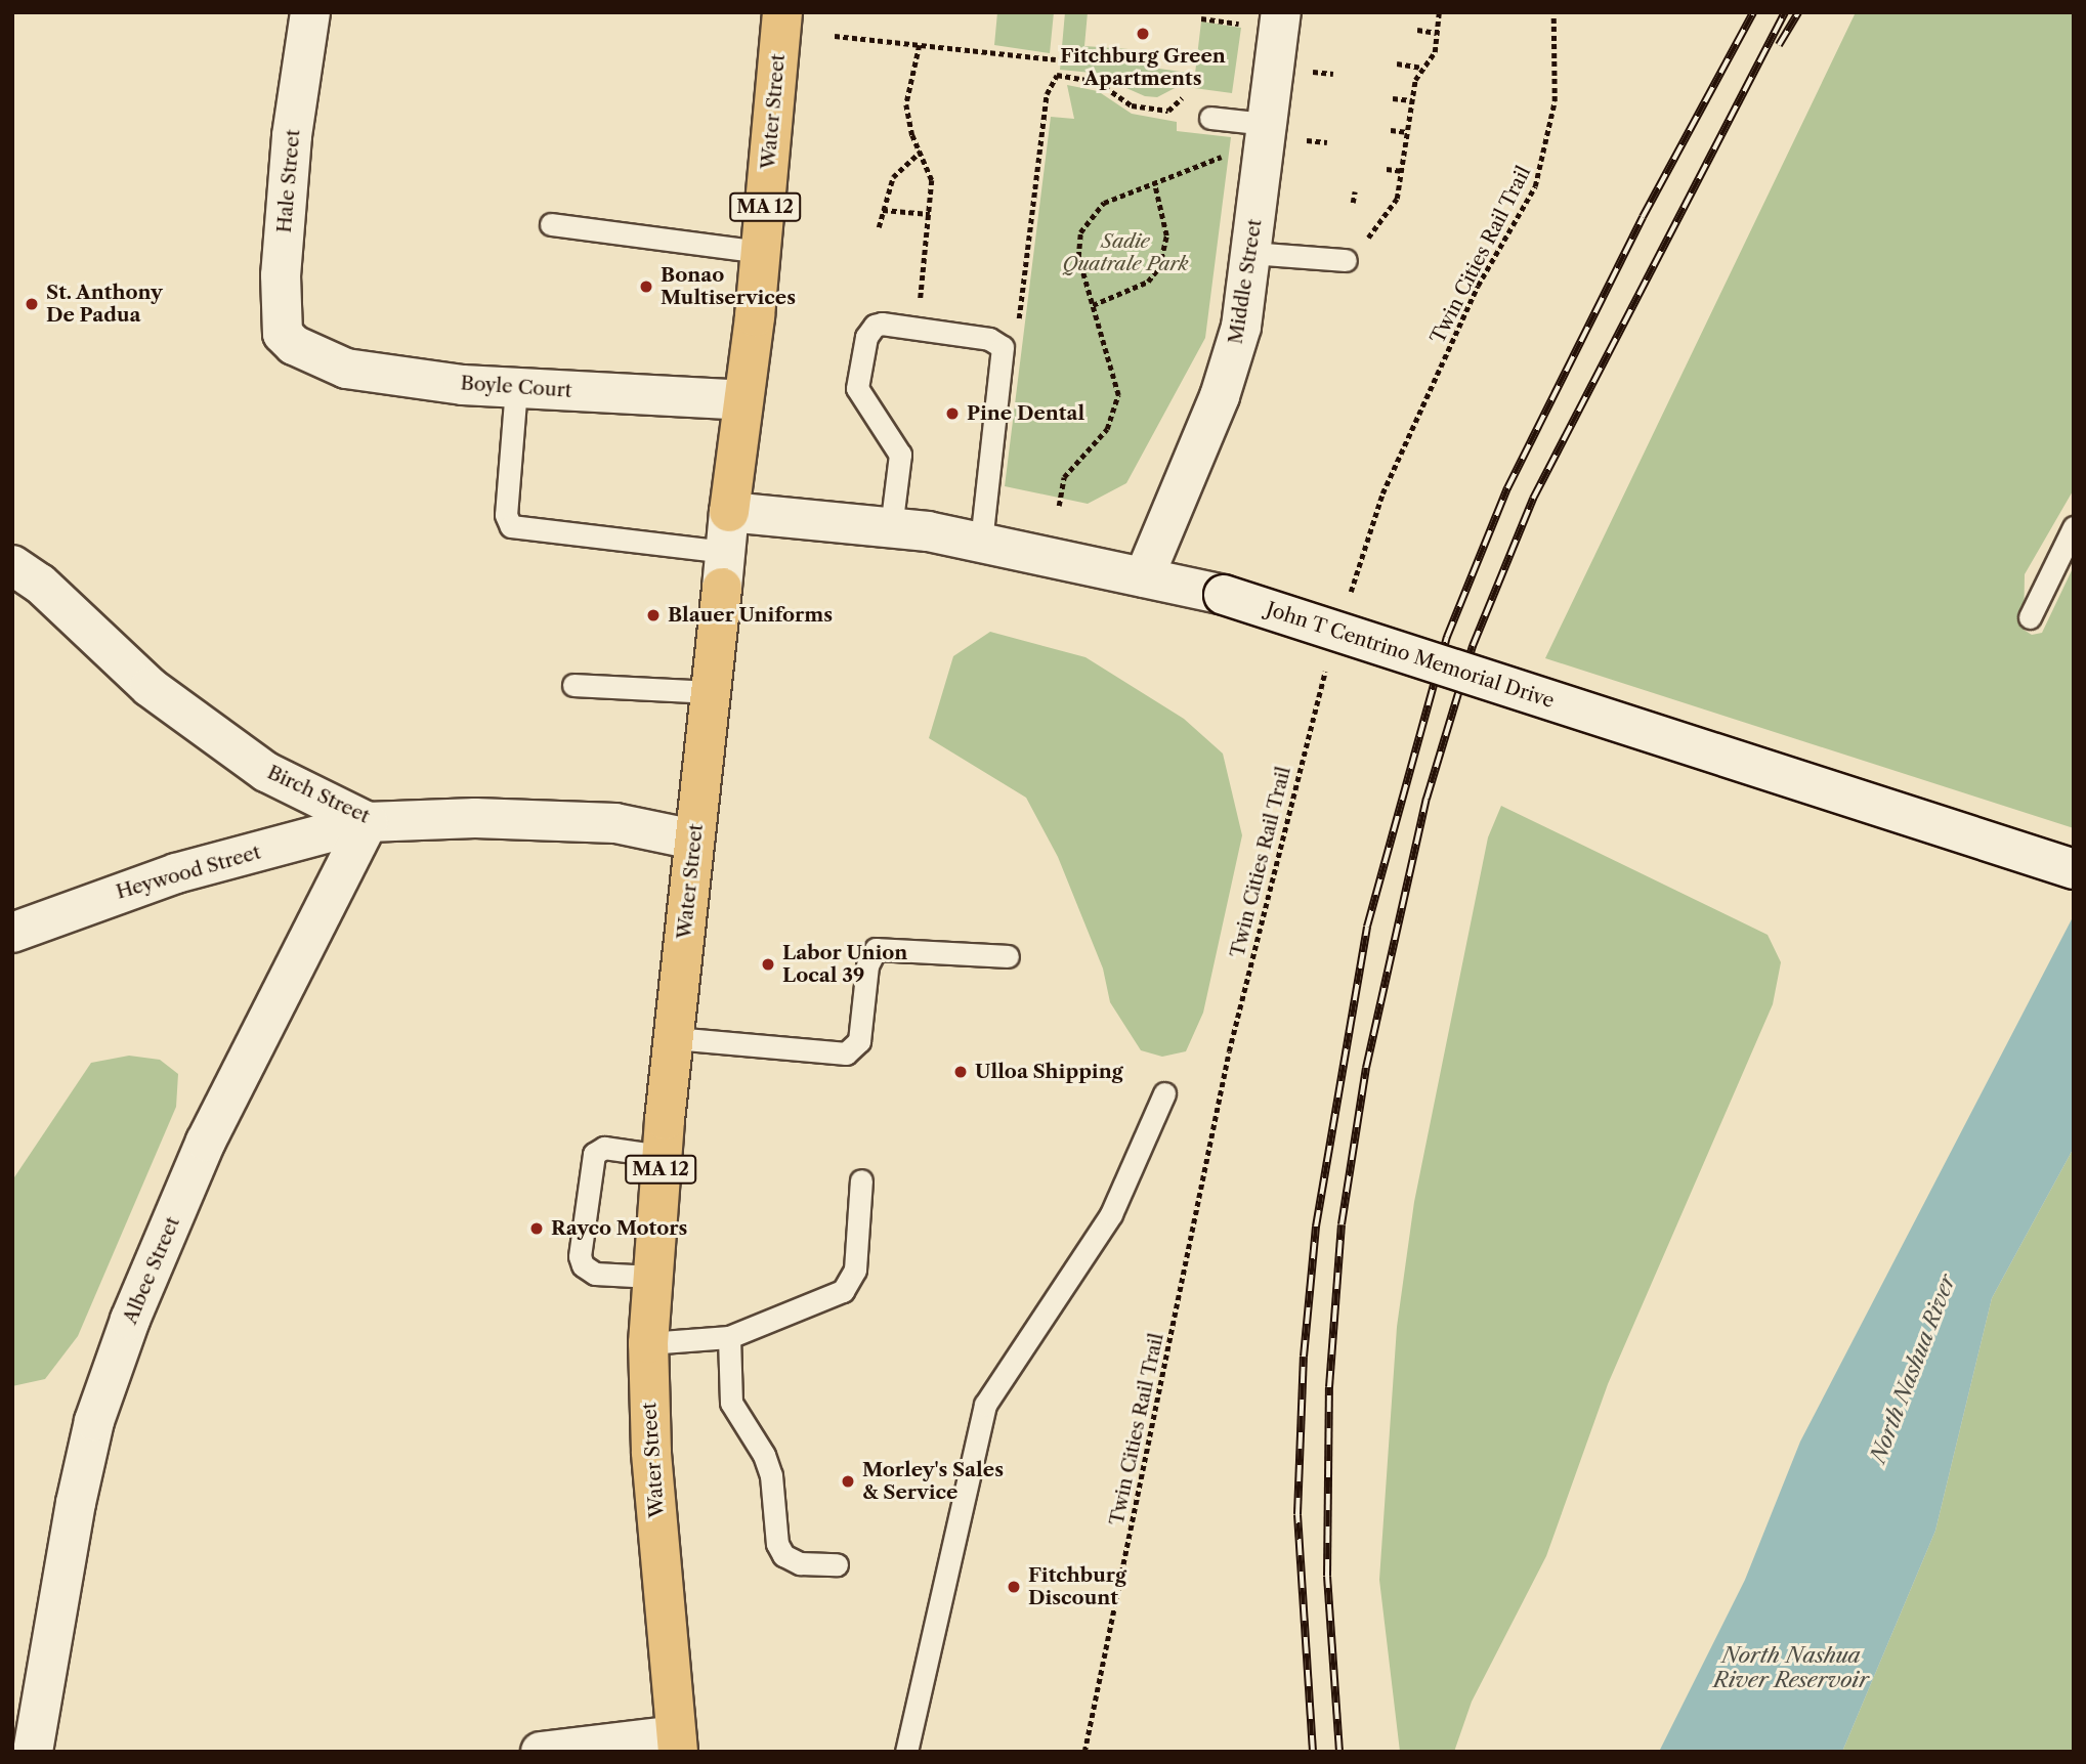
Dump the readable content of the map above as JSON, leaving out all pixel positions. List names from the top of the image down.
{
  "streets": {
    "highway": ["Water Street", "MA 12"],
    "street": [
      "Hale Street",
      "Middle Street",
      "Boyle Court",
      "John T Centrino Memorial Drive",
      "Birch Street",
      "Heywood Street",
      "Albee Street"
    ],
    "path": ["Twin Cities Rail Trail"]
  },
  "crossings": [
    ["Water Street", "Boyle Court"],
    ["Water Street", "John T Centrino Memorial Drive"],
    ["Water Street", "Birch Street"],
    ["Hale Street", "Boyle Court"],
    ["Middle Street", "John T Centrino Memorial Drive"],
    ["Birch Street", "Heywood Street"],
    ["Birch Street", "Albee Street"],
    ["Heywood Street", "Albee Street"]
  ],
  "water": ["North Nashua River", "North Nashua River Reservoir"],
  "parks": ["Sadie Quatrale Park"],
  "places": [
    "Fitchburg Green Apartments",
    "Bonao Multiservices",
    "St. Anthony De Padua",
    "Pine Dental",
    "Blauer Uniforms",
    "Labor Union Local 39",
    "Ulloa Shipping",
    "Rayco Motors",
    "Morley's Sales & Service",
    "Fitchburg Discount"
  ]
}
